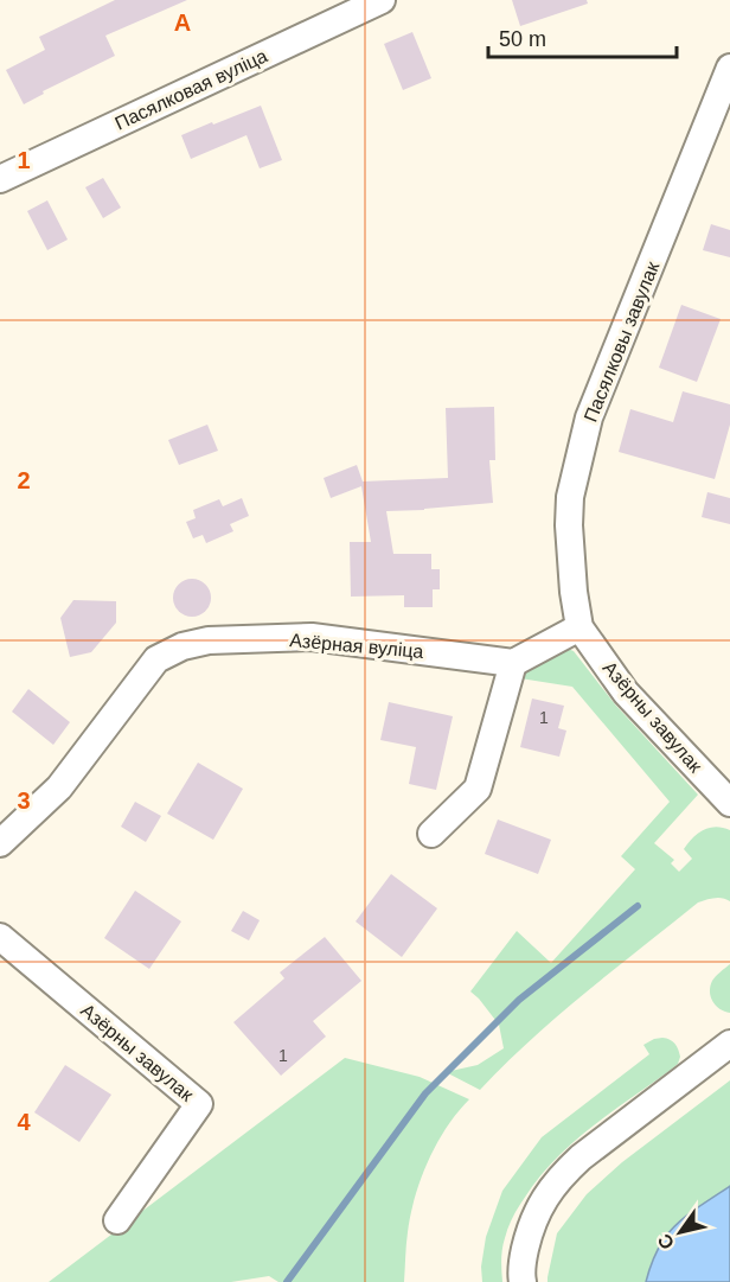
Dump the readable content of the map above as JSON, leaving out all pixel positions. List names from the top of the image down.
{
  "streets": {
    "street": [
      "Пасялковая вуліца",
      "Пасялковы завулак",
      "Азёрная вуліца",
      "Азёрны завулак"
    ]
  },
  "crossings": [
    ["Пасялковы завулак", "Азёрны завулак"]
  ],
  "house_numbers": ["1", "1"],
  "scale_bar": "50 m",
  "north": "bottom left",
  "grid": {
    "columns": ["A"],
    "rows": [
      "1",
      "2",
      "3",
      "4"
    ]
  }
}
